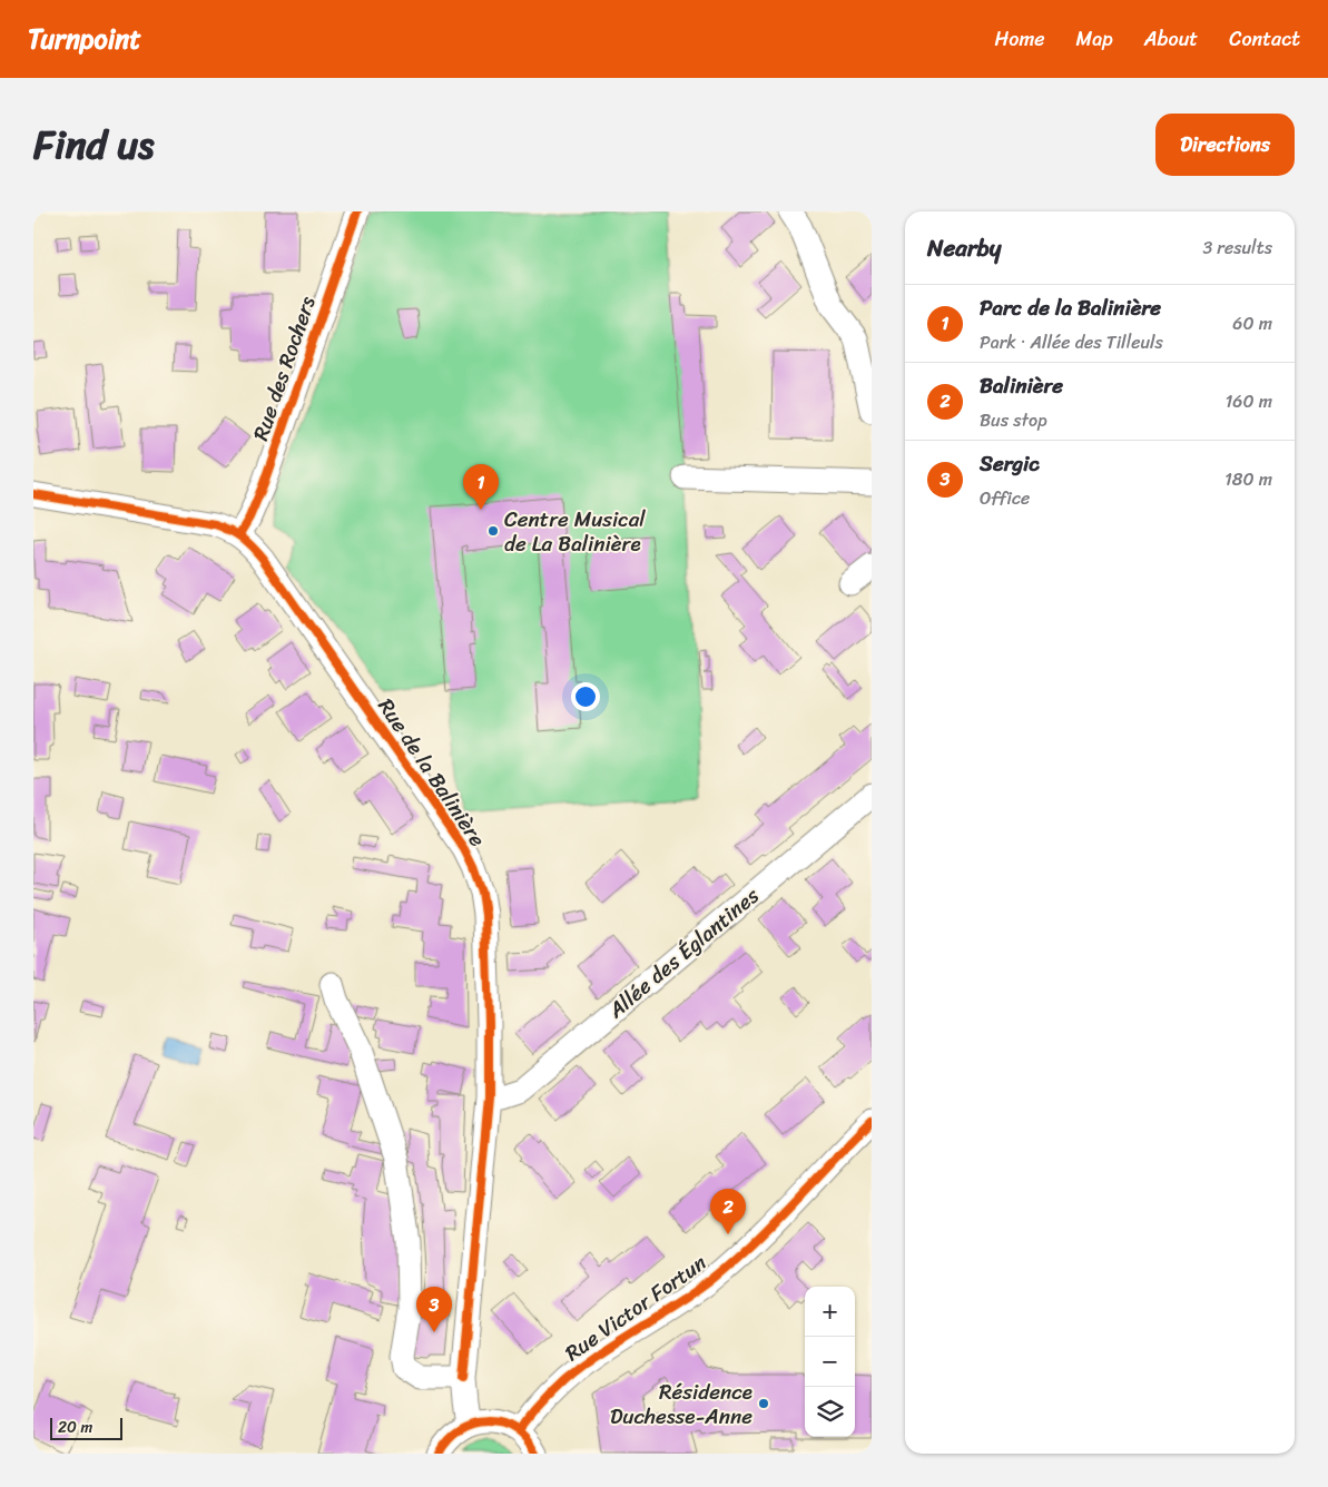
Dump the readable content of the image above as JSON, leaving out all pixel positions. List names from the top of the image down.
{
  "streets": {
    "street": [
      "Rue des Rochers",
      "Rue de la Balinière",
      "Allée des Églantines",
      "Rue Victor Fortun"
    ]
  },
  "crossings": [
    ["Rue des Rochers", "Rue de la Balinière"],
    ["Rue de la Balinière", "Allée des Églantines"]
  ],
  "places": ["Centre Musical de La Balinière", "Résidence Duchesse-Anne"],
  "scale_bar": "20 m",
  "page": {
    "header": "Turnpoint",
    "nav": [
      "Home",
      "Map",
      "About",
      "Contact"
    ],
    "title": "Find us",
    "buttons": "Directions",
    "heading": ["Nearby", "3 results"],
    "list": [
      {
        "mark": "1",
        "name": "Parc de la Balinière",
        "note": "Park · Allée des Tilleuls",
        "value": "60 m"
      },
      {
        "mark": "2",
        "name": "Balinière",
        "note": "Bus stop",
        "value": "160 m"
      },
      {
        "mark": "3",
        "name": "Sergic",
        "note": "Office",
        "value": "180 m"
      }
    ],
    "pins": ["1", "2", "3"],
    "map_buttons": ["+", "−"],
    "scale": "20 m"
  }
}
